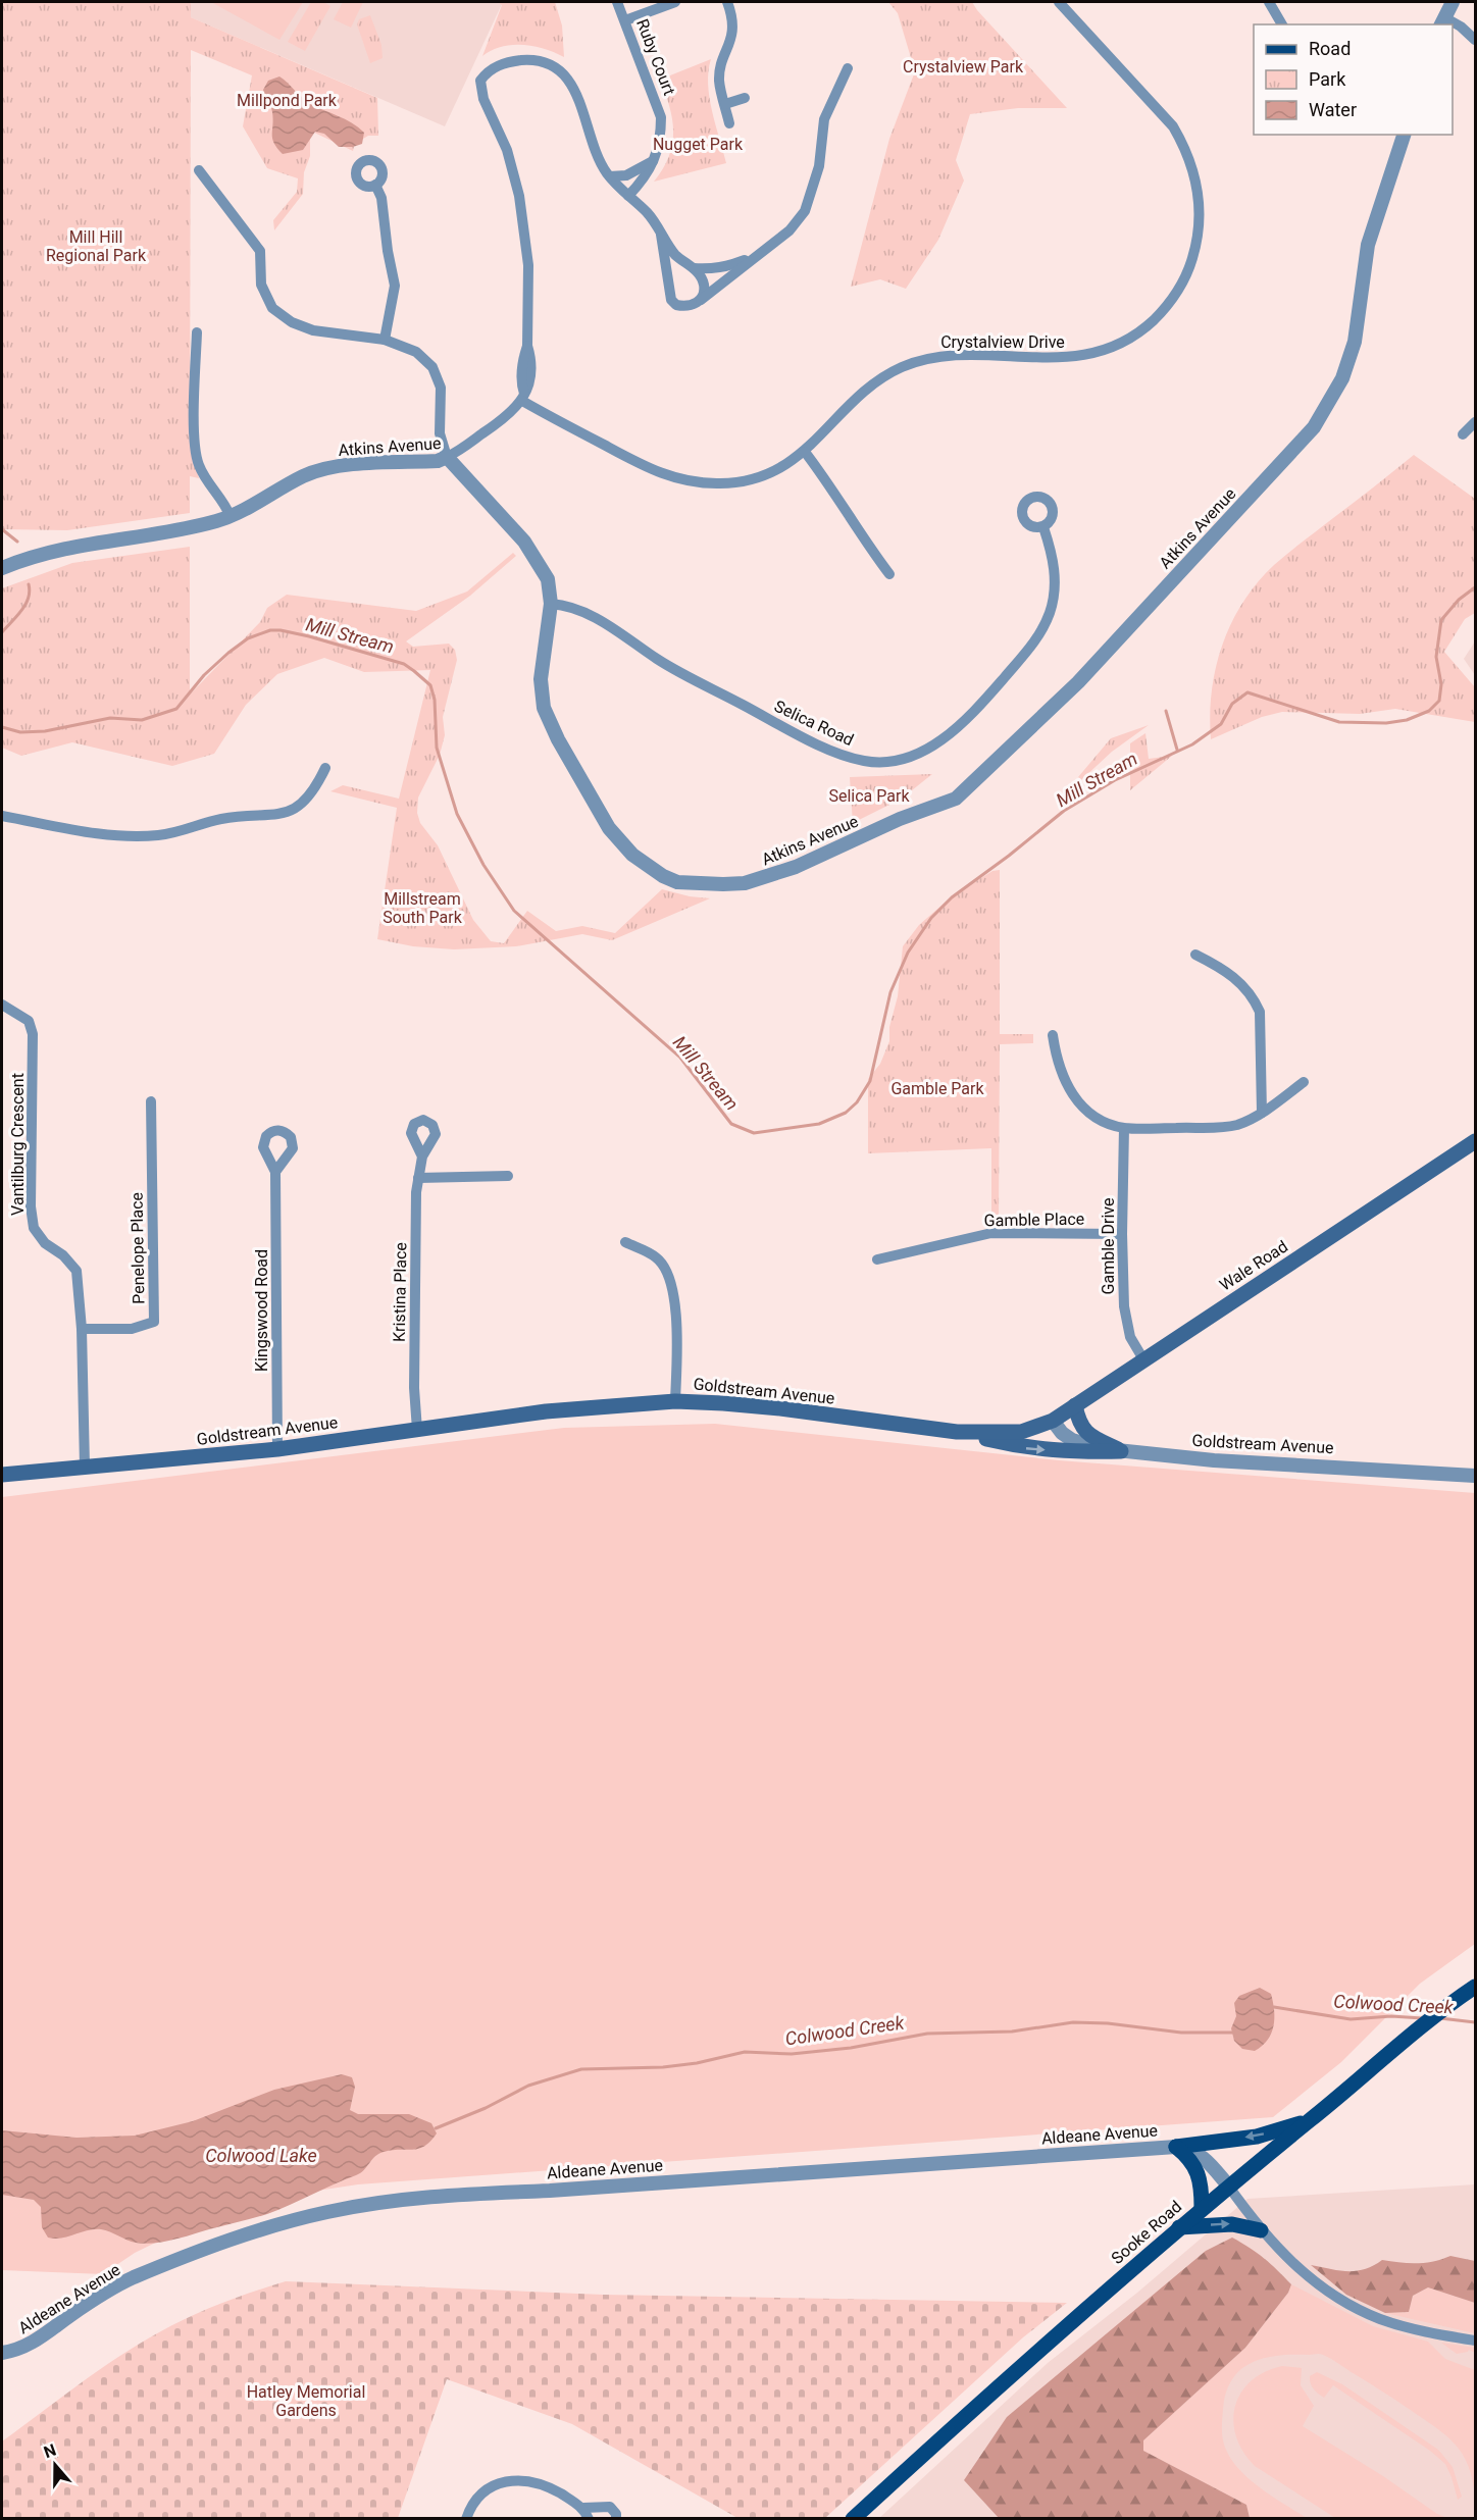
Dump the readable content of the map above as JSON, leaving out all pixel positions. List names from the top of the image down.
{
  "streets": {
    "main road": ["Wale Road", "Goldstream Avenue", "Sooke Road"],
    "street": [
      "Ruby Court",
      "Crystalview Drive",
      "Atkins Avenue",
      "Selica Road",
      "Vantilburg Crescent",
      "Gamble Place",
      "Gamble Drive",
      "Penelope Place",
      "Kristina Place",
      "Kingswood Road",
      "Aldeane Avenue"
    ]
  },
  "crossings": [
    ["Atkins Avenue", "Selica Road"],
    ["Vantilburg Crescent", "Penelope Place"],
    ["Vantilburg Crescent", "Goldstream Avenue"],
    ["Gamble Place", "Gamble Drive"],
    ["Gamble Drive", "Wale Road"],
    ["Wale Road", "Goldstream Avenue"],
    ["Kristina Place", "Goldstream Avenue"],
    ["Kingswood Road", "Goldstream Avenue"],
    ["Aldeane Avenue", "Sooke Road"]
  ],
  "water": ["Mill Stream", "Colwood Creek", "Colwood Lake"],
  "parks": [
    "Crystalview Park",
    "Millpond Park",
    "Nugget Park",
    "Mill Hill Regional Park",
    "Selica Park",
    "Millstream South Park",
    "Gamble Park",
    "Hatley Memorial Gardens"
  ],
  "legend": ["Road", "Park", "Water"],
  "north": "top"
}
